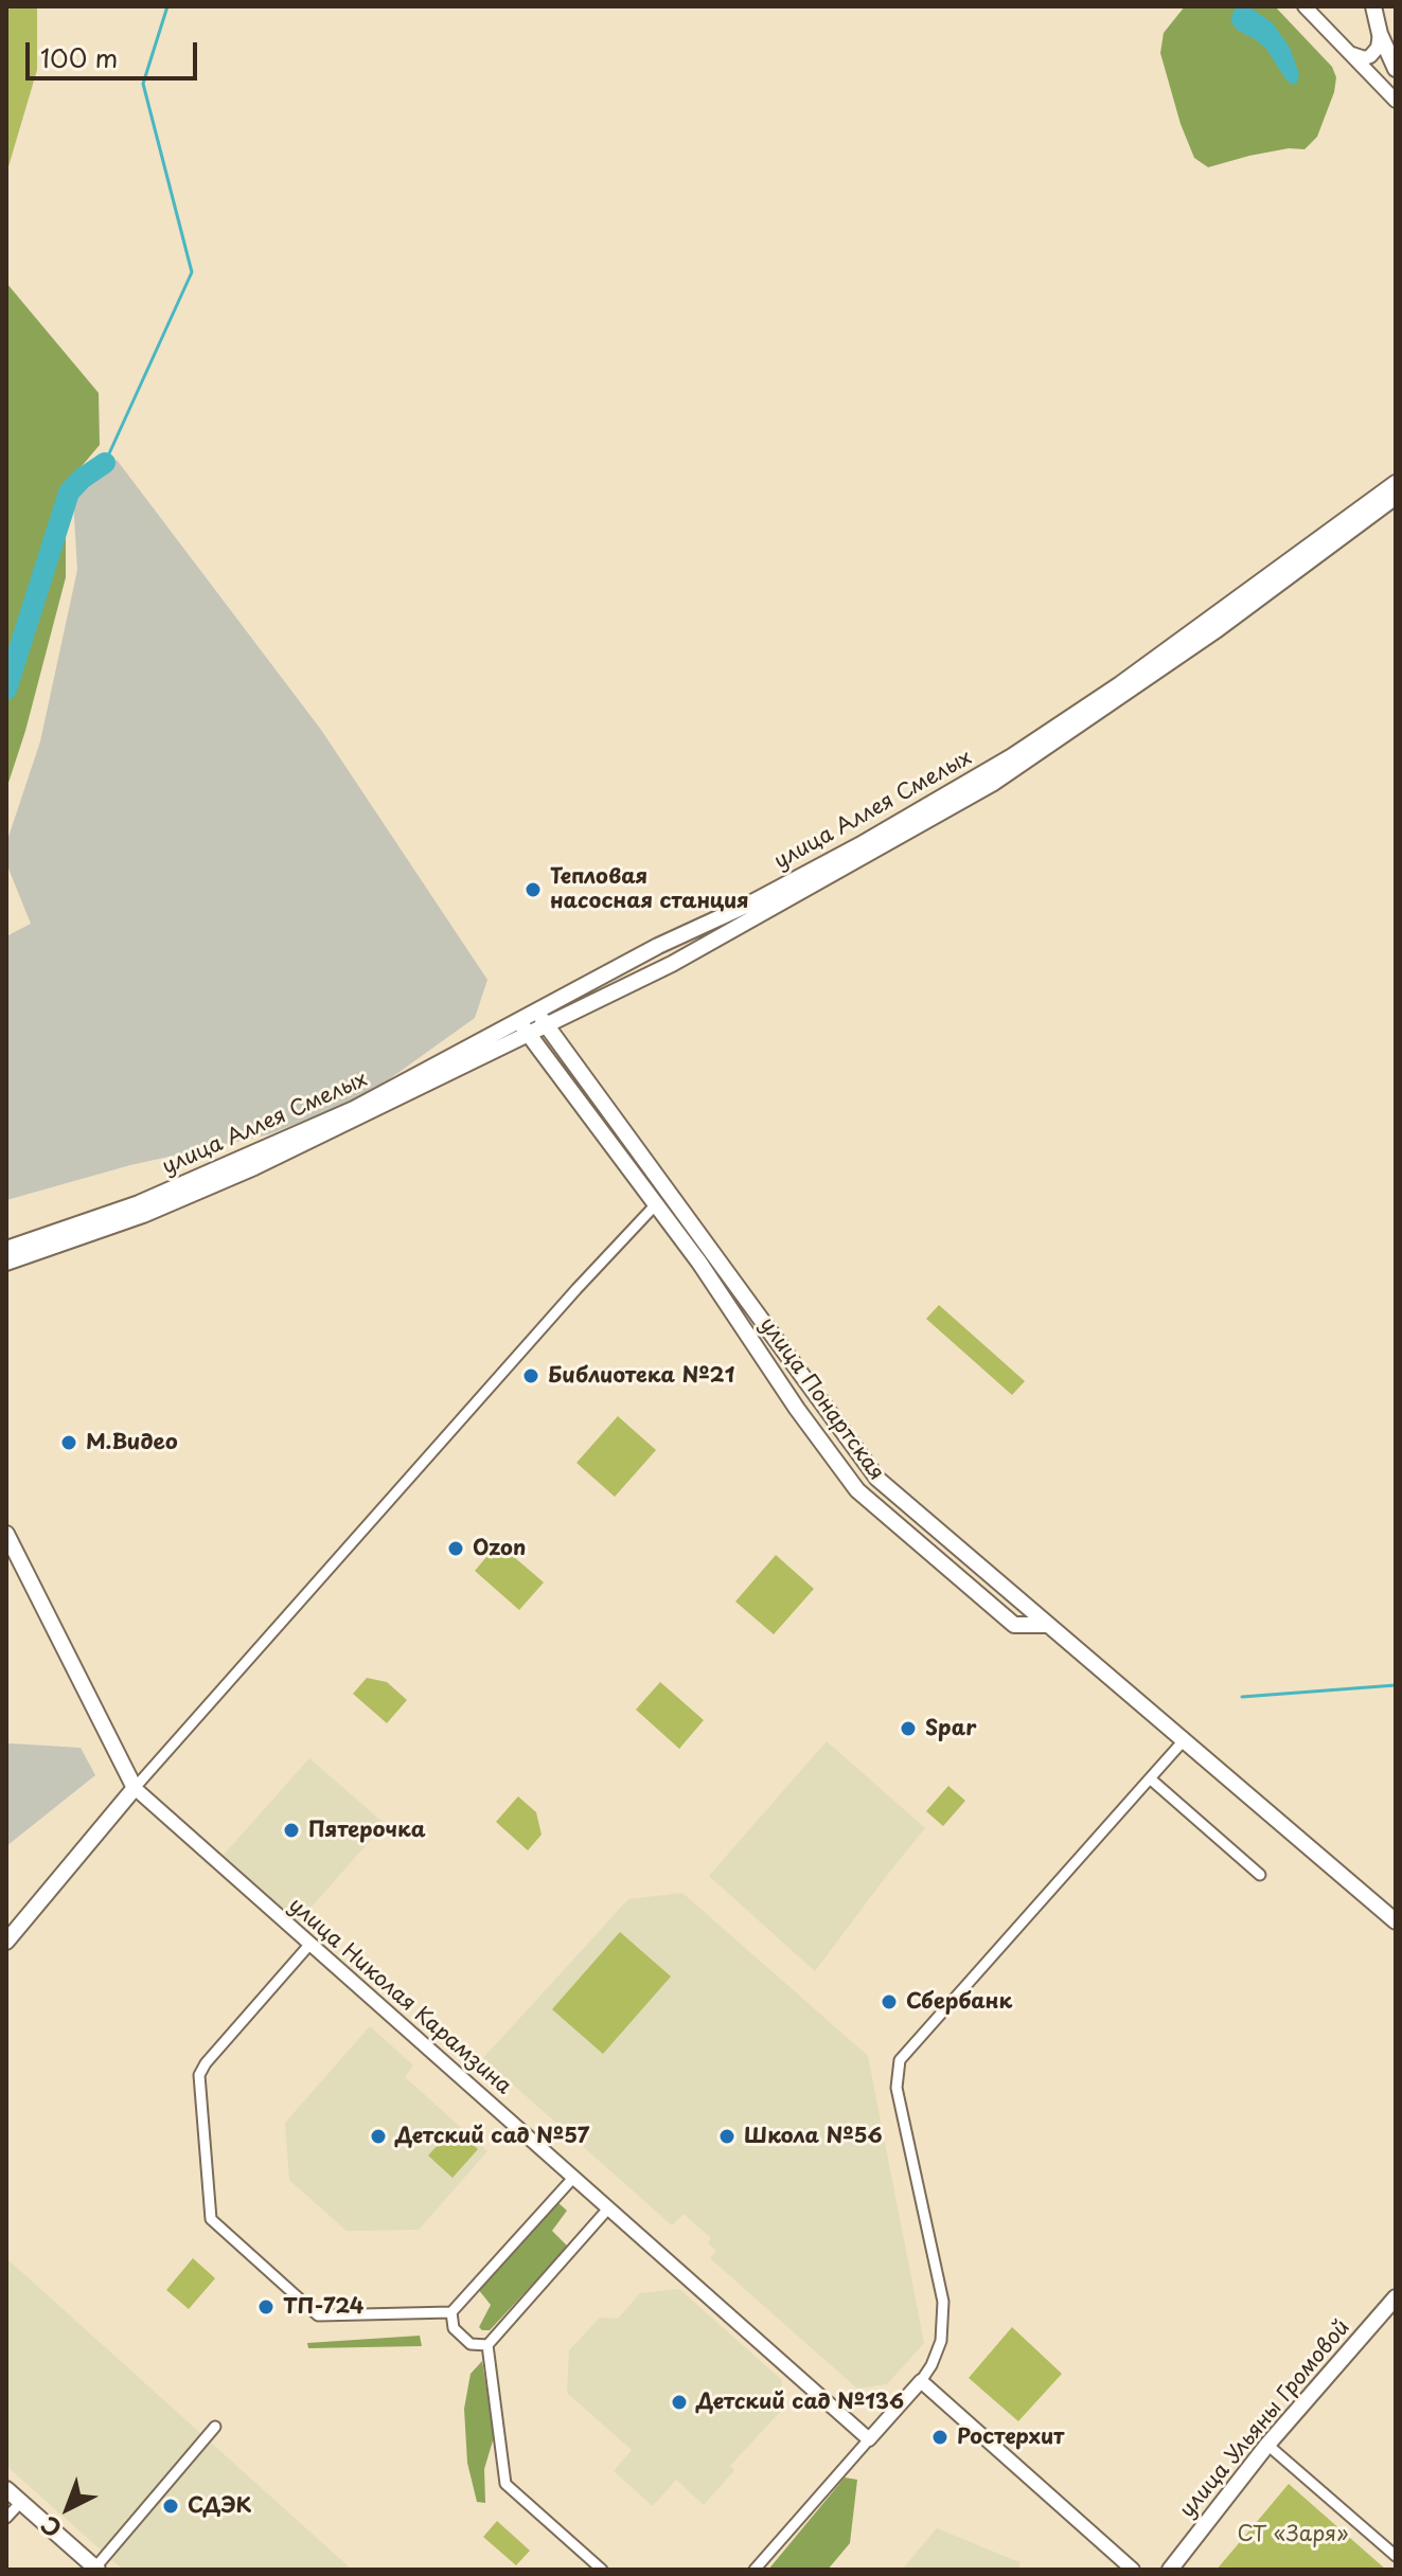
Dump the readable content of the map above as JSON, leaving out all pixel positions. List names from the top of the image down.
{
  "streets": {
    "main road": [
      "улица Аллея Смелых",
      "улица Понартская",
      "улица Николая Карамзина",
      "улица Ульяны Громовой"
    ]
  },
  "crossings": [
    ["улица Аллея Смелых", "улица Понартская"]
  ],
  "parks": ["СТ «Заря»"],
  "places": [
    "Тепловая насосная станция",
    "Библиотека №21",
    "M.Видео",
    "Ozon",
    "Spar",
    "Пятерочка",
    "Сбербанк",
    "Детский сад №57",
    "Школа №56",
    "ТП-724",
    "Детский сад №136",
    "Ростерхит",
    "СДЭК"
  ],
  "scale_bar": "100 m",
  "north": "bottom left"
}
